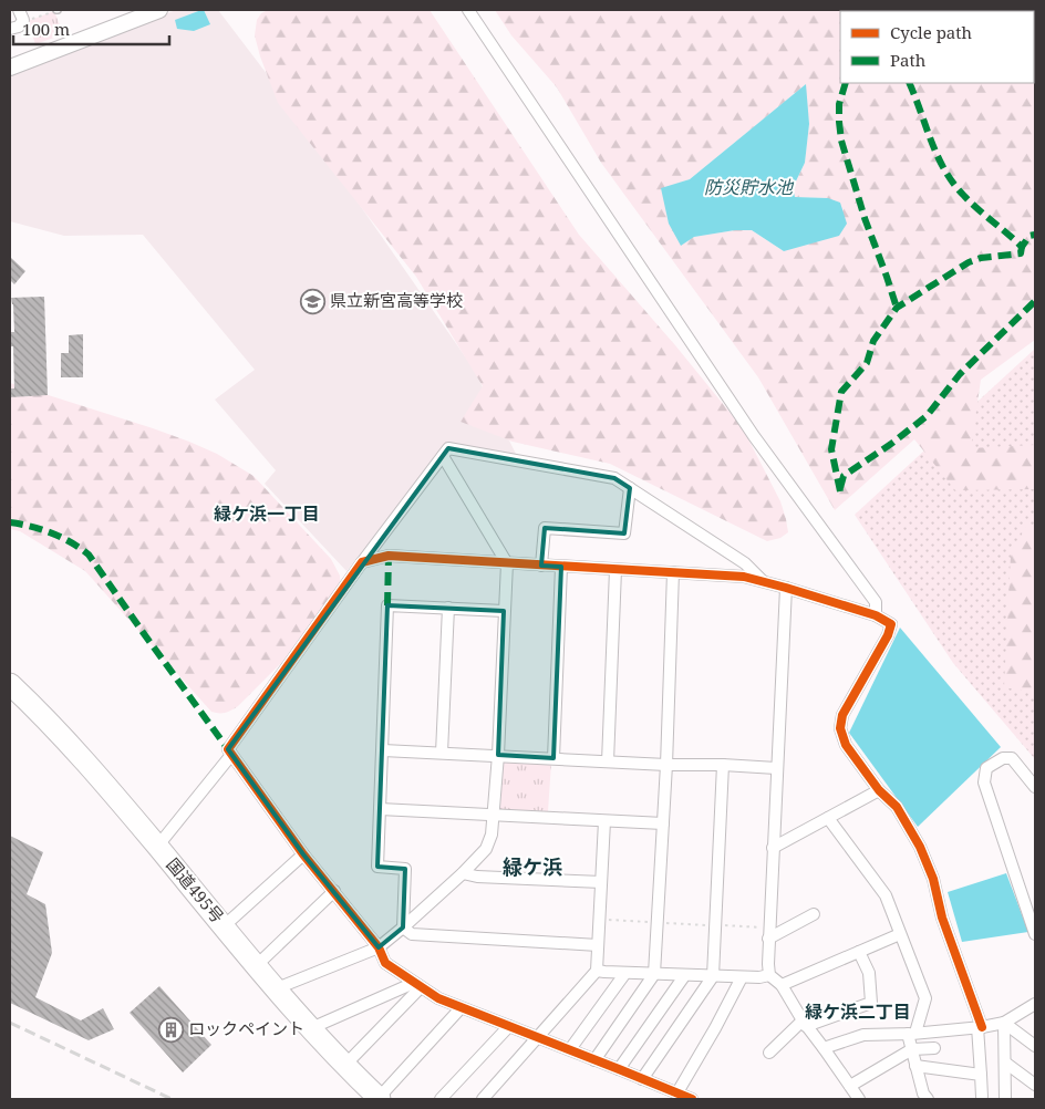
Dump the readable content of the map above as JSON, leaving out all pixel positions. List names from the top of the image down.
{
  "streets": {
    "highway": ["国道495号"]
  },
  "districts": ["緑ケ浜一丁目", "緑ケ浜", "緑ケ浜二丁目"],
  "water": ["防災貯水池"],
  "places": {
    "school or university": ["県立新宮高等学校"],
    "building": ["ロックペイント"]
  },
  "legend": ["Cycle path", "Path"],
  "scale_bar": "100 m"
}
